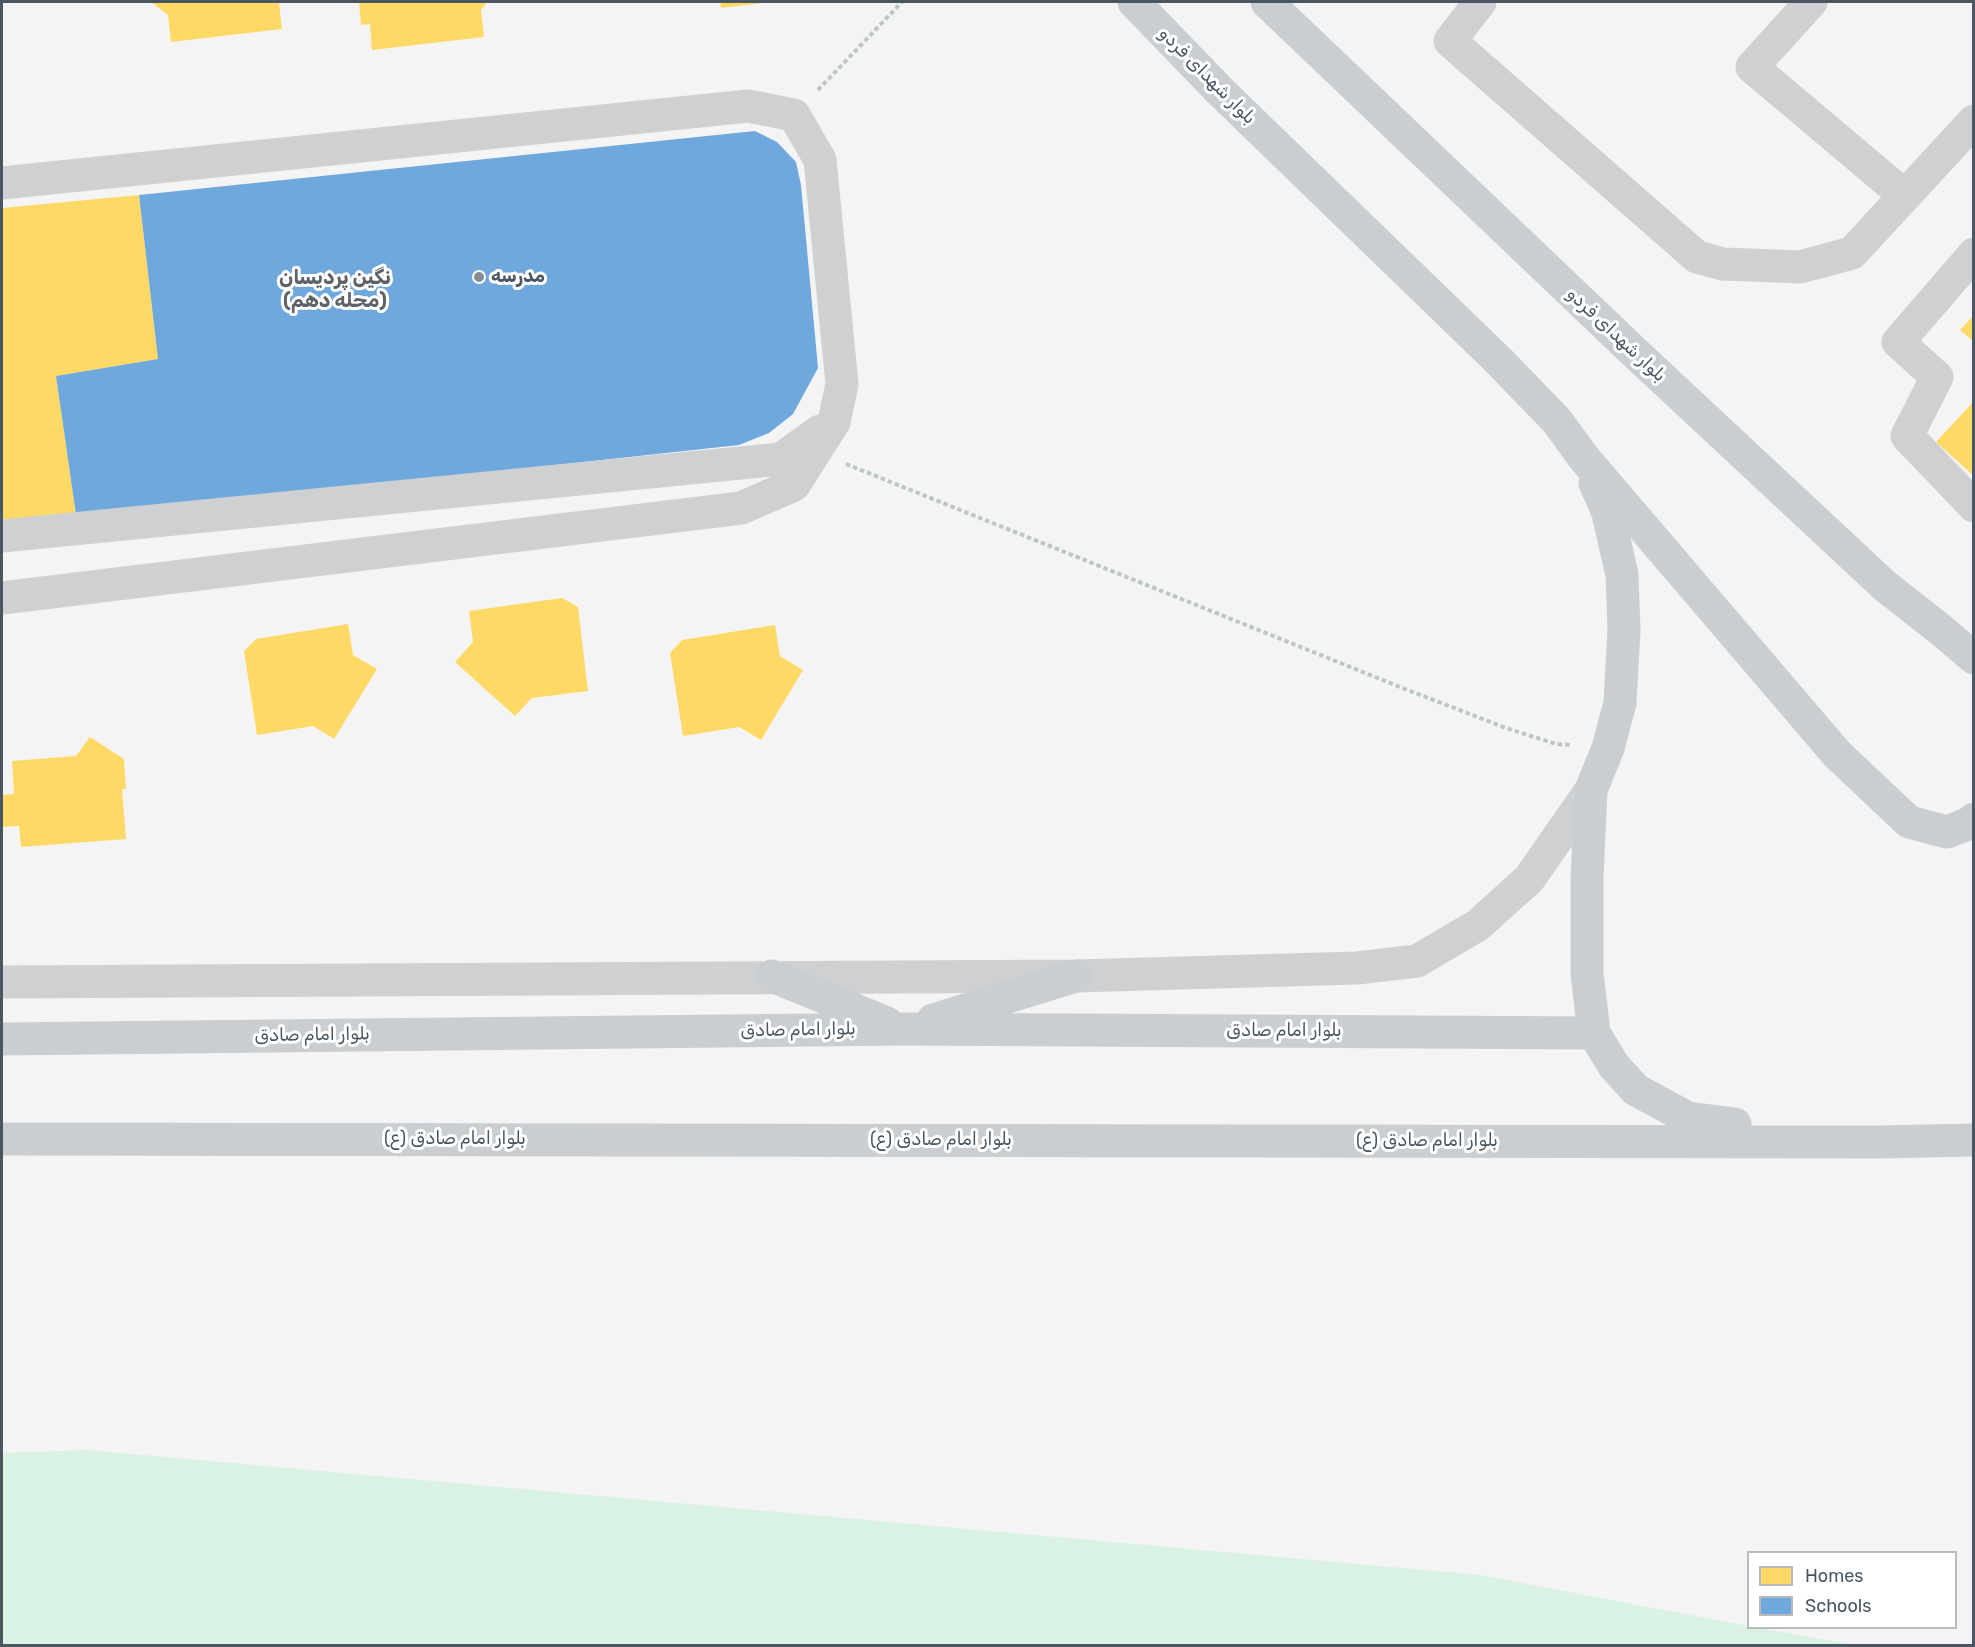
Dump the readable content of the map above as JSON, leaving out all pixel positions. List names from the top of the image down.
{
  "streets": {
    "main road": ["بلوار شهدای فردو", "بلوار امام صادق", "بلوار امام صادق (ع)"]
  },
  "districts": ["نگین پردیسان (محله دهم)"],
  "places": ["مدرسه"],
  "legend": ["Homes", "Schools"]
}
